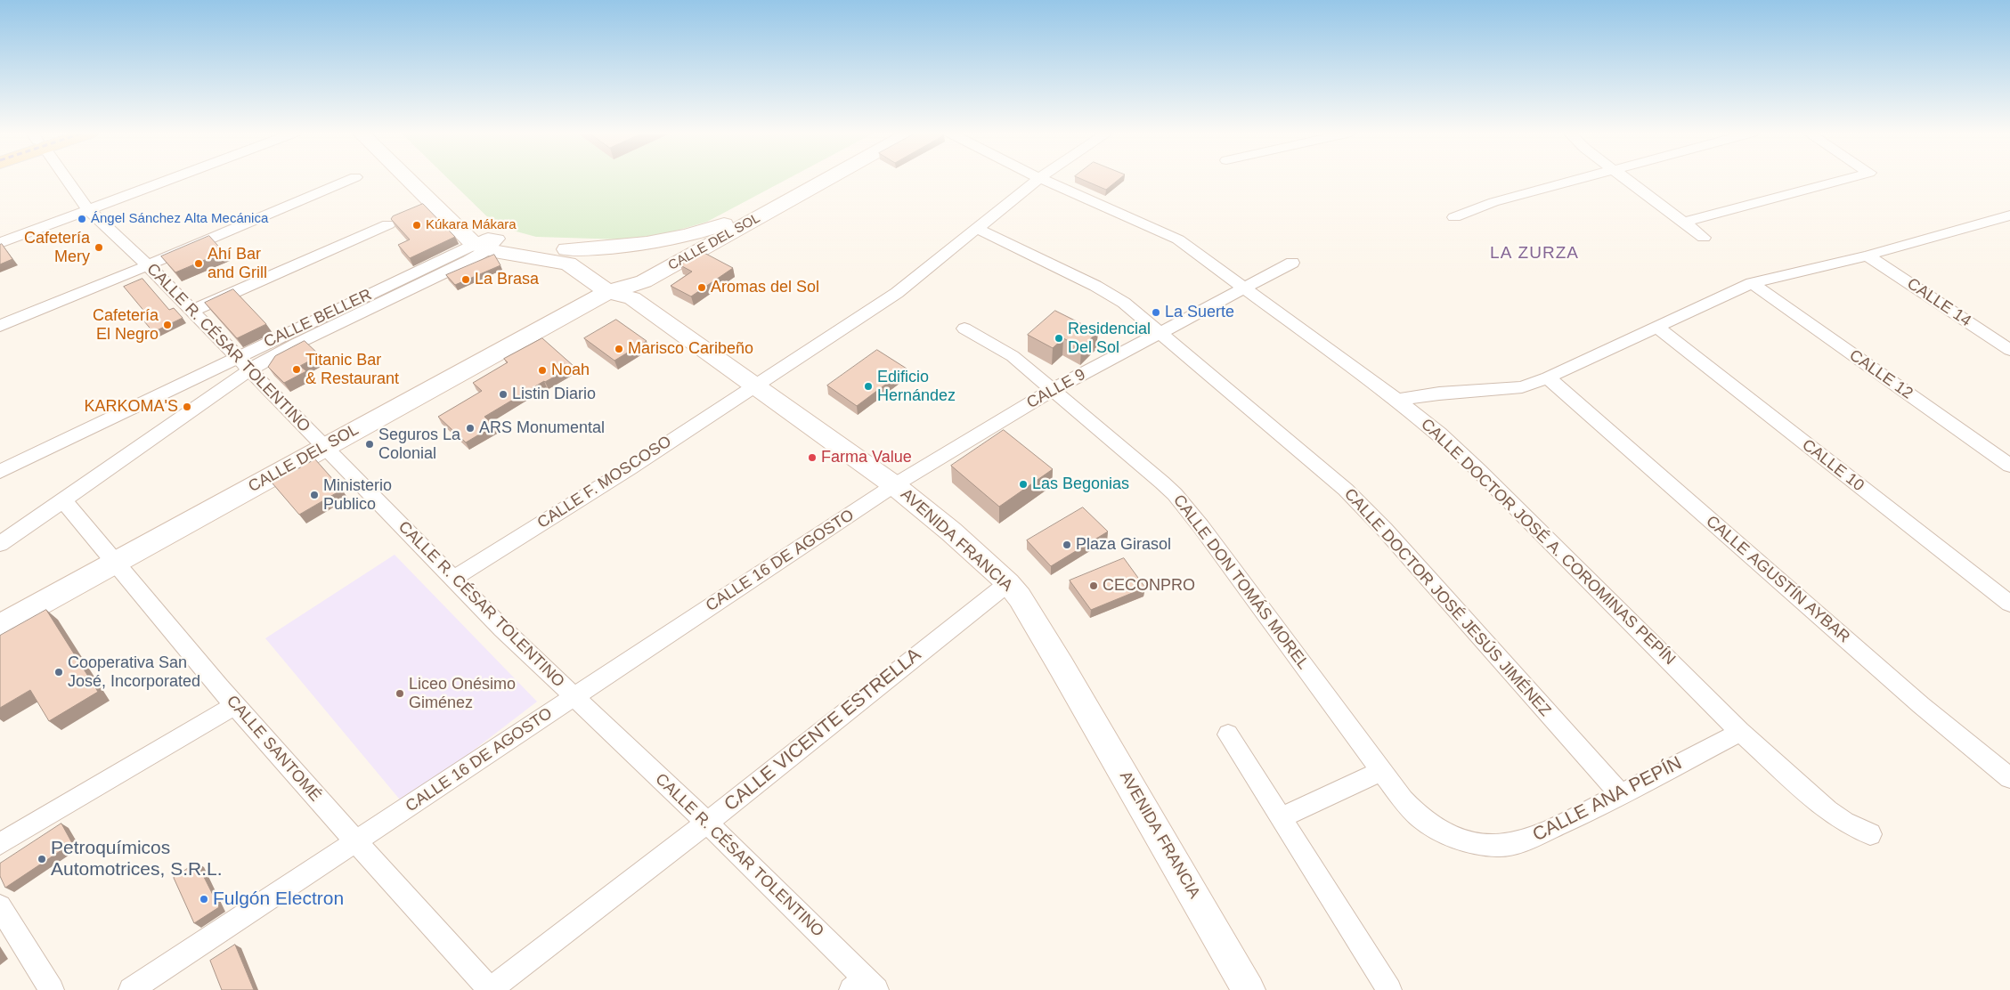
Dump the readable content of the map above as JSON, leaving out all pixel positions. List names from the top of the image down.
{
  "streets": {
    "main road": ["CALLE DEL SOL", "AVENIDA FRANCIA"],
    "street": [
      "CALLE 14",
      "CALLE BELLER",
      "CALLE R. CÉSAR TOLENTINO",
      "CALLE 12",
      "CALLE 9",
      "CALLE 10",
      "CALLE F. MOSCOSO",
      "CALLE DOCTOR JOSÉ A. COROMINAS PEPÍN",
      "CALLE 16 DE AGOSTO",
      "CALLE AGUSTÍN AYBAR",
      "CALLE DON TOMÁS MOREL",
      "CALLE DOCTOR JOSÉ JESÚS JIMÉNEZ",
      "CALLE VICENTE ESTRELLA",
      "CALLE SANTOMÉ",
      "CALLE ANA PEPÍN"
    ]
  },
  "crossings": [
    ["CALLE DEL SOL", "CALLE R. CÉSAR TOLENTINO"],
    ["CALLE DEL SOL", "AVENIDA FRANCIA"],
    ["CALLE DEL SOL", "CALLE SANTOMÉ"],
    ["CALLE BELLER", "CALLE R. CÉSAR TOLENTINO"],
    ["CALLE BELLER", "AVENIDA FRANCIA"],
    ["CALLE R. CÉSAR TOLENTINO", "CALLE F. MOSCOSO"],
    ["CALLE R. CÉSAR TOLENTINO", "CALLE 16 DE AGOSTO"],
    ["CALLE R. CÉSAR TOLENTINO", "CALLE VICENTE ESTRELLA"],
    ["CALLE 9", "AVENIDA FRANCIA"],
    ["CALLE 9", "CALLE DOCTOR JOSÉ A. COROMINAS PEPÍN"],
    ["CALLE 9", "CALLE 16 DE AGOSTO"],
    ["CALLE 9", "CALLE DON TOMÁS MOREL"],
    ["CALLE 9", "CALLE DOCTOR JOSÉ JESÚS JIMÉNEZ"],
    ["CALLE F. MOSCOSO", "AVENIDA FRANCIA"],
    ["CALLE F. MOSCOSO", "CALLE DOCTOR JOSÉ JESÚS JIMÉNEZ"],
    ["AVENIDA FRANCIA", "CALLE 16 DE AGOSTO"],
    ["AVENIDA FRANCIA", "CALLE VICENTE ESTRELLA"],
    ["CALLE DOCTOR JOSÉ A. COROMINAS PEPÍN", "CALLE ANA PEPÍN"],
    ["CALLE 16 DE AGOSTO", "CALLE SANTOMÉ"],
    ["CALLE DON TOMÁS MOREL", "CALLE ANA PEPÍN"],
    ["CALLE DOCTOR JOSÉ JESÚS JIMÉNEZ", "CALLE ANA PEPÍN"],
    ["CALLE VICENTE ESTRELLA", "CALLE SANTOMÉ"]
  ],
  "districts": ["LA ZURZA"],
  "places": [
    "Ángel Sánchez Alta Mecánica",
    "Kúkara Mákara",
    "Cafetería Mery",
    "Ahí Bar and Grill",
    "La Brasa",
    "Aromas del Sol",
    "La Suerte",
    "Cafetería El Negro",
    "Residencial Del Sol",
    "Marisco Caribeño",
    "Titanic Bar & Restaurant",
    "Noah",
    "Edificio Hernández",
    "Listin Diario",
    "KARKOMA'S",
    "ARS Monumental",
    "Seguros La Colonial",
    "Farma Value",
    "Las Begonias",
    "Ministerio Publico",
    "Plaza Girasol",
    "CECONPRO",
    "Cooperativa San José, Incorporated",
    "Liceo Onésimo Giménez",
    "Petroquímicos Automotrices, S.R.L.",
    "Fulgón Electron"
  ]
}
